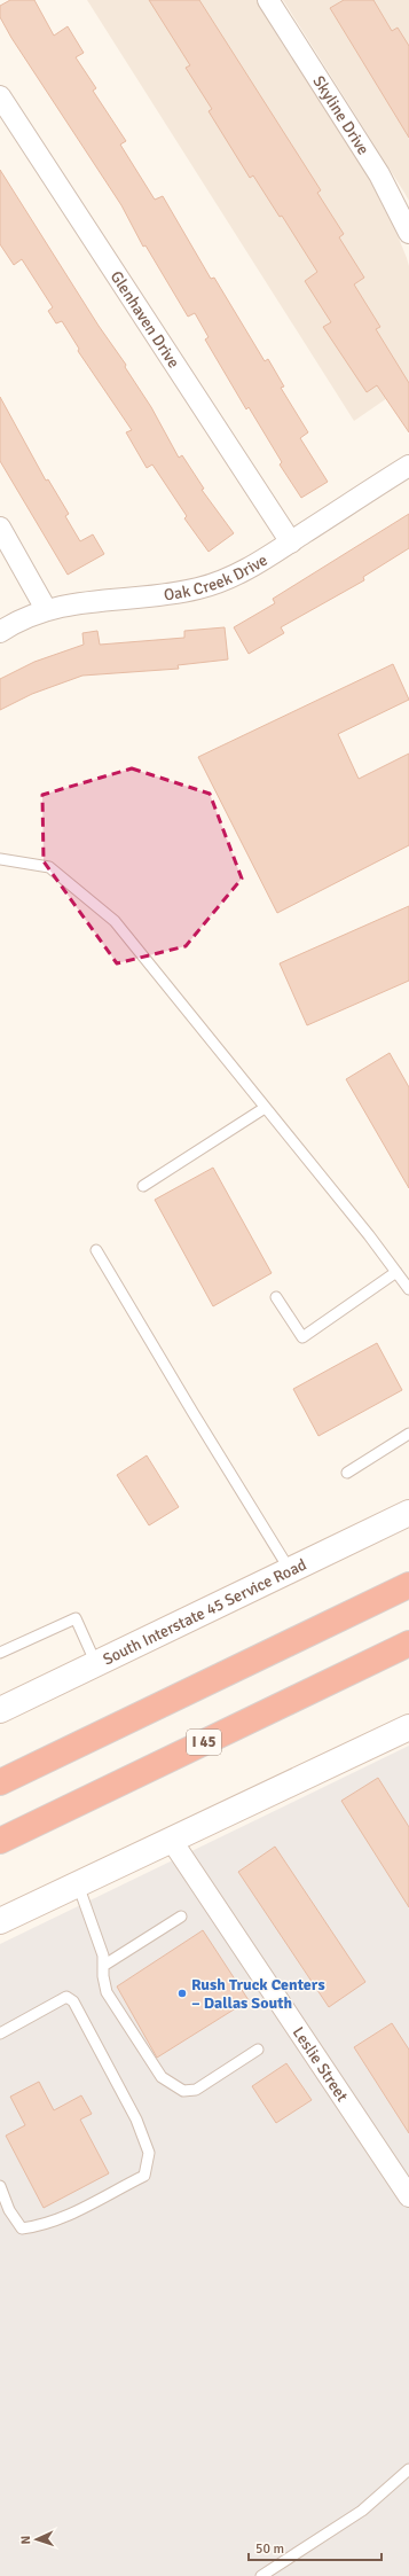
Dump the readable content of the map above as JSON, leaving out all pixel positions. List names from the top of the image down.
{
  "streets": {
    "highway": ["I 45"],
    "main road": ["South Interstate 45 Service Road"],
    "street": [
      "Skyline Drive",
      "Glenhaven Drive",
      "Oak Creek Drive",
      "Leslie Street"
    ]
  },
  "crossings": [
    ["Glenhaven Drive", "Oak Creek Drive"]
  ],
  "places": ["Rush Truck Centers – Dallas South"],
  "scale_bar": "50 m",
  "north": "left"
}
